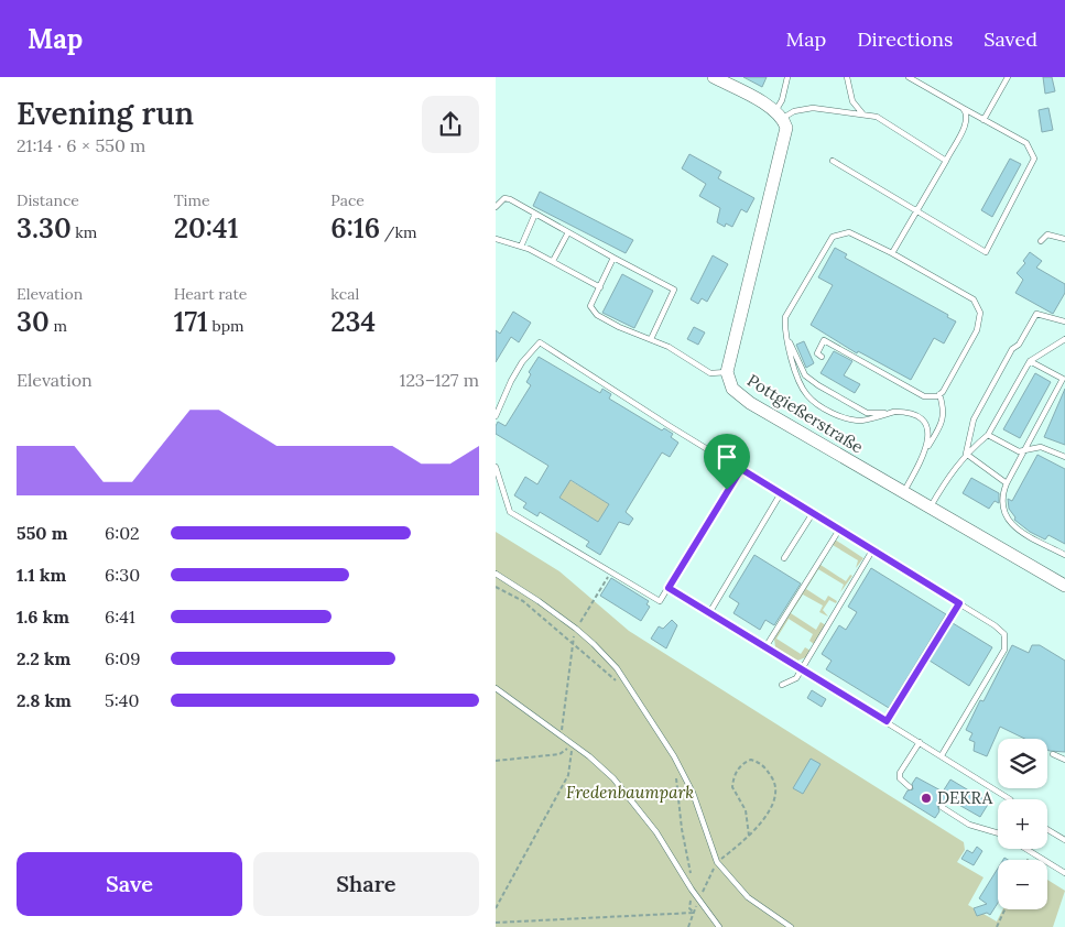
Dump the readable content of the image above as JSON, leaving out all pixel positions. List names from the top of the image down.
{
  "streets": {
    "street": ["Pottgießerstraße"]
  },
  "parks": ["Fredenbaumpark"],
  "places": ["DEKRA"],
  "page": {
    "header": "Map",
    "nav": ["Map", "Directions", "Saved"],
    "heading": ["Evening run", "21:14 · 6 × 550 m"],
    "stats": [
      ["Distance", "3.30 km"],
      ["Time", "20:41"],
      ["Pace", "6:16 /km"],
      ["Elevation", "30 m"],
      ["Heart rate", "171 bpm"],
      ["kcal", "234"]
    ],
    "chart": ["Elevation", "123–127 m"],
    "list": [
      {
        "name": "550 m",
        "note": "6:02"
      },
      {
        "name": "1.1 km",
        "note": "6:30"
      },
      {
        "name": "1.6 km",
        "note": "6:41"
      },
      {
        "name": "2.2 km",
        "note": "6:09"
      },
      {
        "name": "2.8 km",
        "note": "5:40"
      }
    ],
    "map_buttons": ["+", "−"],
    "buttons": ["Save", "Share"]
  }
}
